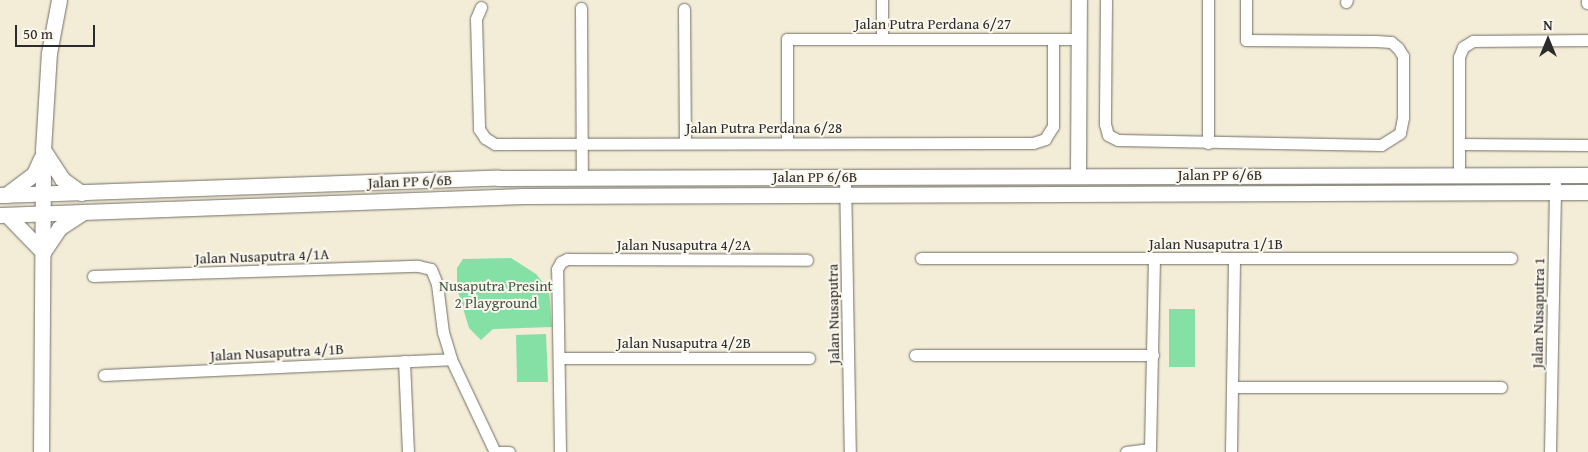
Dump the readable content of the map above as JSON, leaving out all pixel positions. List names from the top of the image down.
{
  "streets": {
    "street": [
      "Jalan Putra Perdana 6/27",
      "Jalan Putra Perdana 6/28",
      "Jalan PP 6/6B",
      "Jalan Nusaputra 1/1B",
      "Jalan Nusaputra 4/2A",
      "Jalan Nusaputra 4/1A",
      "Jalan Nusaputra 1",
      "Jalan Nusaputra",
      "Jalan Nusaputra 4/2B",
      "Jalan Nusaputra 4/1B"
    ]
  },
  "crossings": [
    ["Jalan Putra Perdana 6/27", "Jalan Putra Perdana 6/28"],
    ["Jalan PP 6/6B", "Jalan Nusaputra 1"],
    ["Jalan PP 6/6B", "Jalan Nusaputra"],
    ["Jalan Nusaputra 4/2A", "Jalan Nusaputra 4/2B"],
    ["Jalan Nusaputra 4/1A", "Jalan Nusaputra 4/1B"]
  ],
  "parks": ["Nusaputra Presint 2 Playground"],
  "scale_bar": "50 m",
  "north": "top"
}
